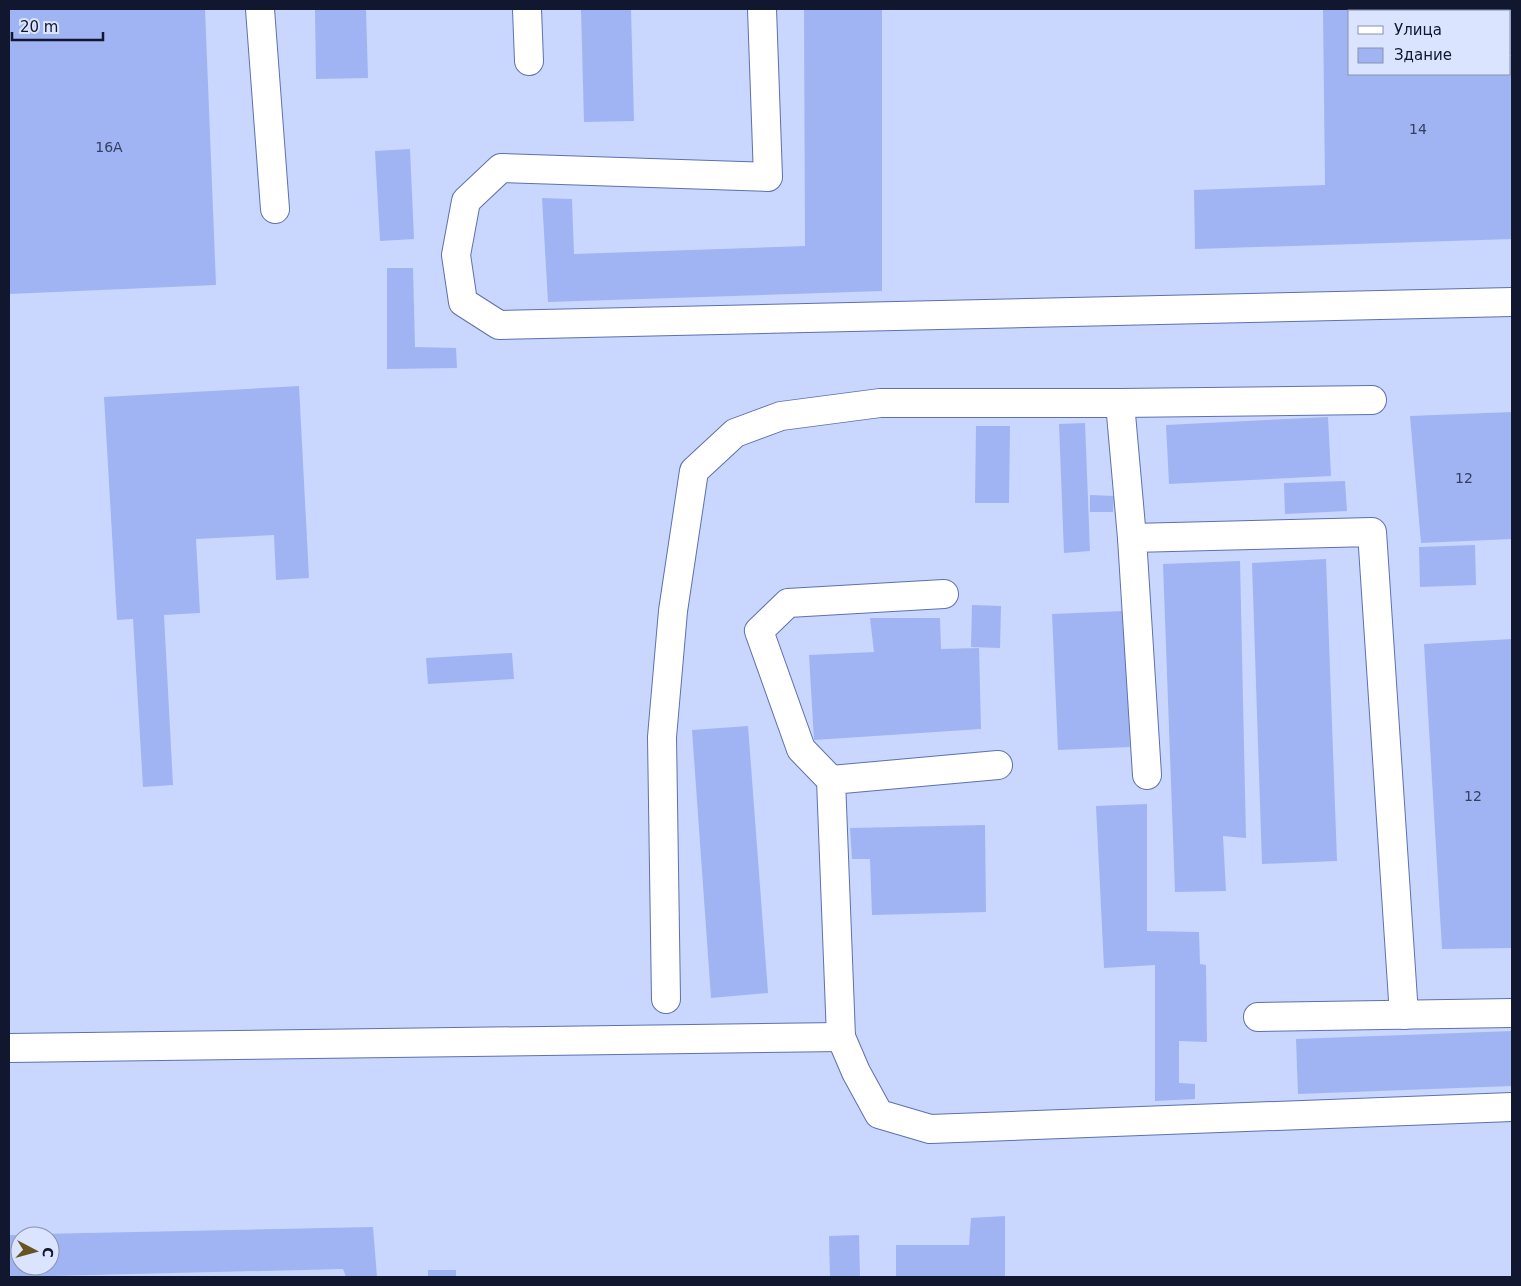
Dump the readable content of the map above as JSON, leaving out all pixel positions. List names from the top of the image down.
{
  "house_numbers": [
    "14",
    "16А",
    "12",
    "12"
  ],
  "legend": ["Улица", "Здание"],
  "scale_bar": "20 m",
  "north": "right"
}
